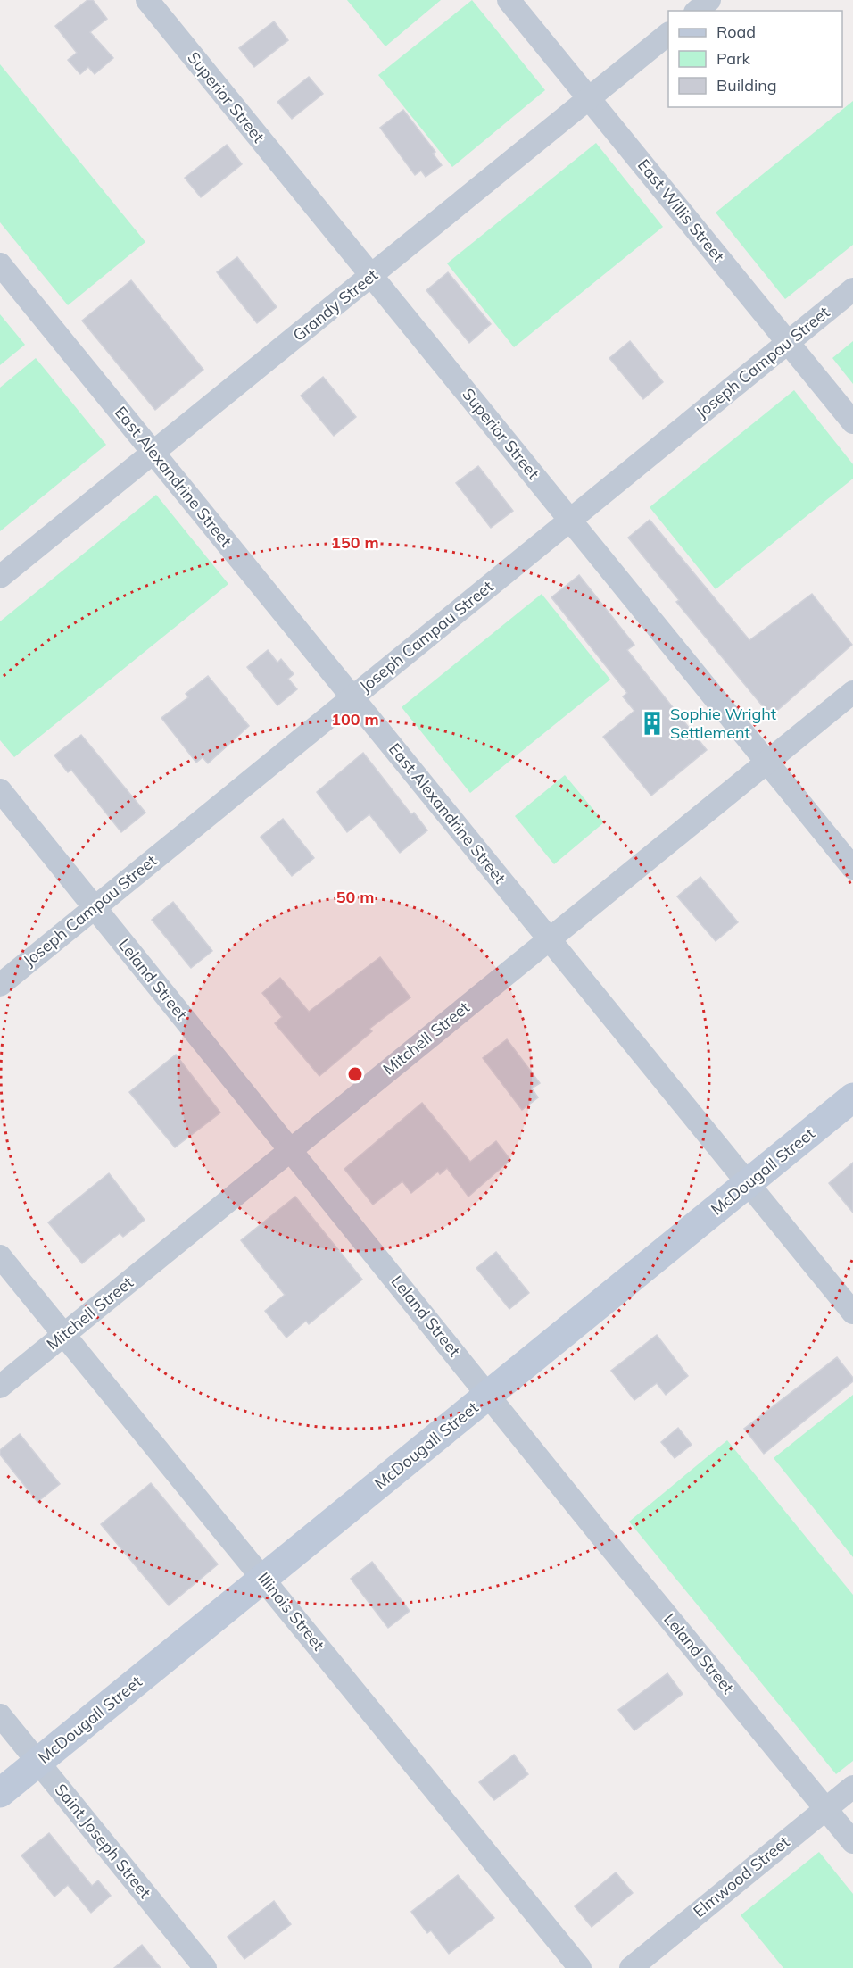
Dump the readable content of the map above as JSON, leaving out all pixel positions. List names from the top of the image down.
{
  "streets": {
    "street": [
      "Superior Street",
      "East Willis Street",
      "Grandy Street",
      "Joseph Campau Street",
      "East Alexandrine Street",
      "Leland Street",
      "Mitchell Street",
      "McDougall Street",
      "Illinois Street",
      "Saint Joseph Street",
      "Elmwood Street"
    ]
  },
  "crossings": [
    ["Superior Street", "Grandy Street"],
    ["Superior Street", "Joseph Campau Street"],
    ["Superior Street", "Mitchell Street"],
    ["East Willis Street", "Grandy Street"],
    ["East Willis Street", "Joseph Campau Street"],
    ["Grandy Street", "East Alexandrine Street"],
    ["Joseph Campau Street", "East Alexandrine Street"],
    ["Joseph Campau Street", "Leland Street"],
    ["East Alexandrine Street", "Mitchell Street"],
    ["East Alexandrine Street", "McDougall Street"],
    ["Leland Street", "Mitchell Street"],
    ["Leland Street", "McDougall Street"],
    ["Leland Street", "Elmwood Street"],
    ["Mitchell Street", "Illinois Street"],
    ["McDougall Street", "Illinois Street"],
    ["McDougall Street", "Saint Joseph Street"]
  ],
  "places": {
    "building": ["Sophie Wright Settlement"]
  },
  "legend": ["Road", "Park", "Building"],
  "rings": ["150 m", "100 m", "50 m"]
}
